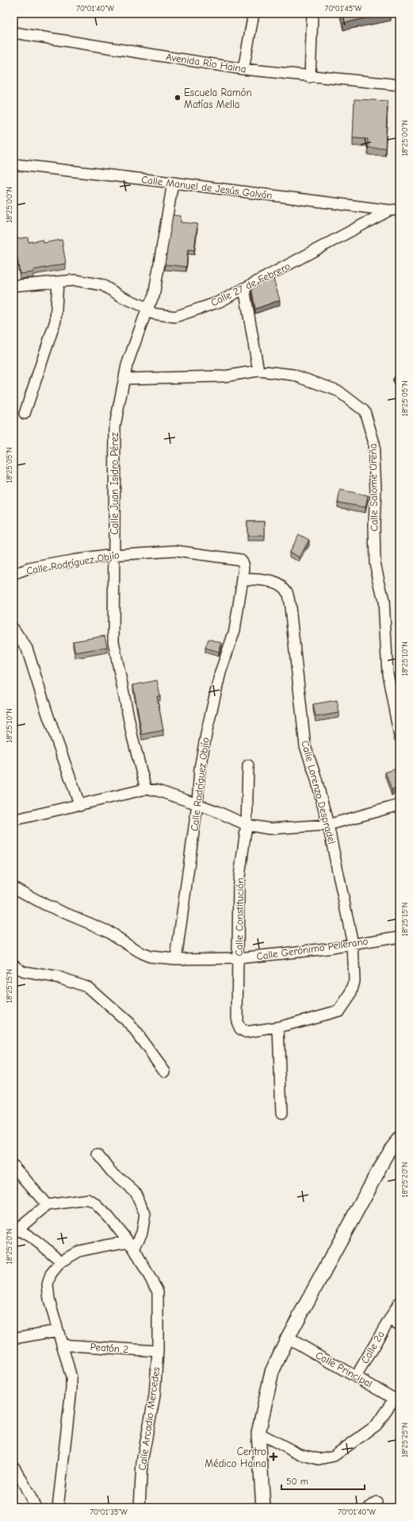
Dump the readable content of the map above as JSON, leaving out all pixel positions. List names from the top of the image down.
{
  "streets": {
    "street": [
      "Avenida Río Haina",
      "Calle Manuel de Jesús Galván",
      "Calle 27 de Febrero",
      "Calle Juan Isidro Pérez",
      "Calle Salomé Ureña",
      "Calle Rodríguez Objío",
      "Calle Lorenzo Despradel",
      "Calle Constitución",
      "Calle Gerónimo Pellerano",
      "Calle 2a",
      "Peatón 2",
      "Calle Principal",
      "Calle Arcadio Mercedes"
    ]
  },
  "crossings": [
    ["Calle Manuel de Jesús Galván", "Calle 27 de Febrero"],
    ["Calle Manuel de Jesús Galván", "Calle Juan Isidro Pérez"],
    ["Calle 27 de Febrero", "Calle Juan Isidro Pérez"],
    ["Calle Juan Isidro Pérez", "Calle Salomé Ureña"],
    ["Calle Juan Isidro Pérez", "Calle Rodríguez Objío"],
    ["Calle Rodríguez Objío", "Calle Lorenzo Despradel"],
    ["Calle Rodríguez Objío", "Calle Gerónimo Pellerano"],
    ["Calle Lorenzo Despradel", "Calle Constitución"],
    ["Calle Lorenzo Despradel", "Calle Gerónimo Pellerano"],
    ["Calle Constitución", "Calle Gerónimo Pellerano"],
    ["Calle 2a", "Calle Principal"],
    ["Peatón 2", "Calle Arcadio Mercedes"]
  ],
  "places": {
    "other": ["Escuela Ramón Matías Mella"],
    "health": ["Centro Médico Haina"]
  },
  "scale_bar": "50 m",
  "coordinates": [
    "70°01'40\"W",
    "70°01'45\"W",
    "18°25'00\"N",
    "18°25'05\"N",
    "18°25'10\"N",
    "18°25'15\"N",
    "18°25'20\"N",
    "18°25'25\"N",
    "70°01'35\"W"
  ]
}
